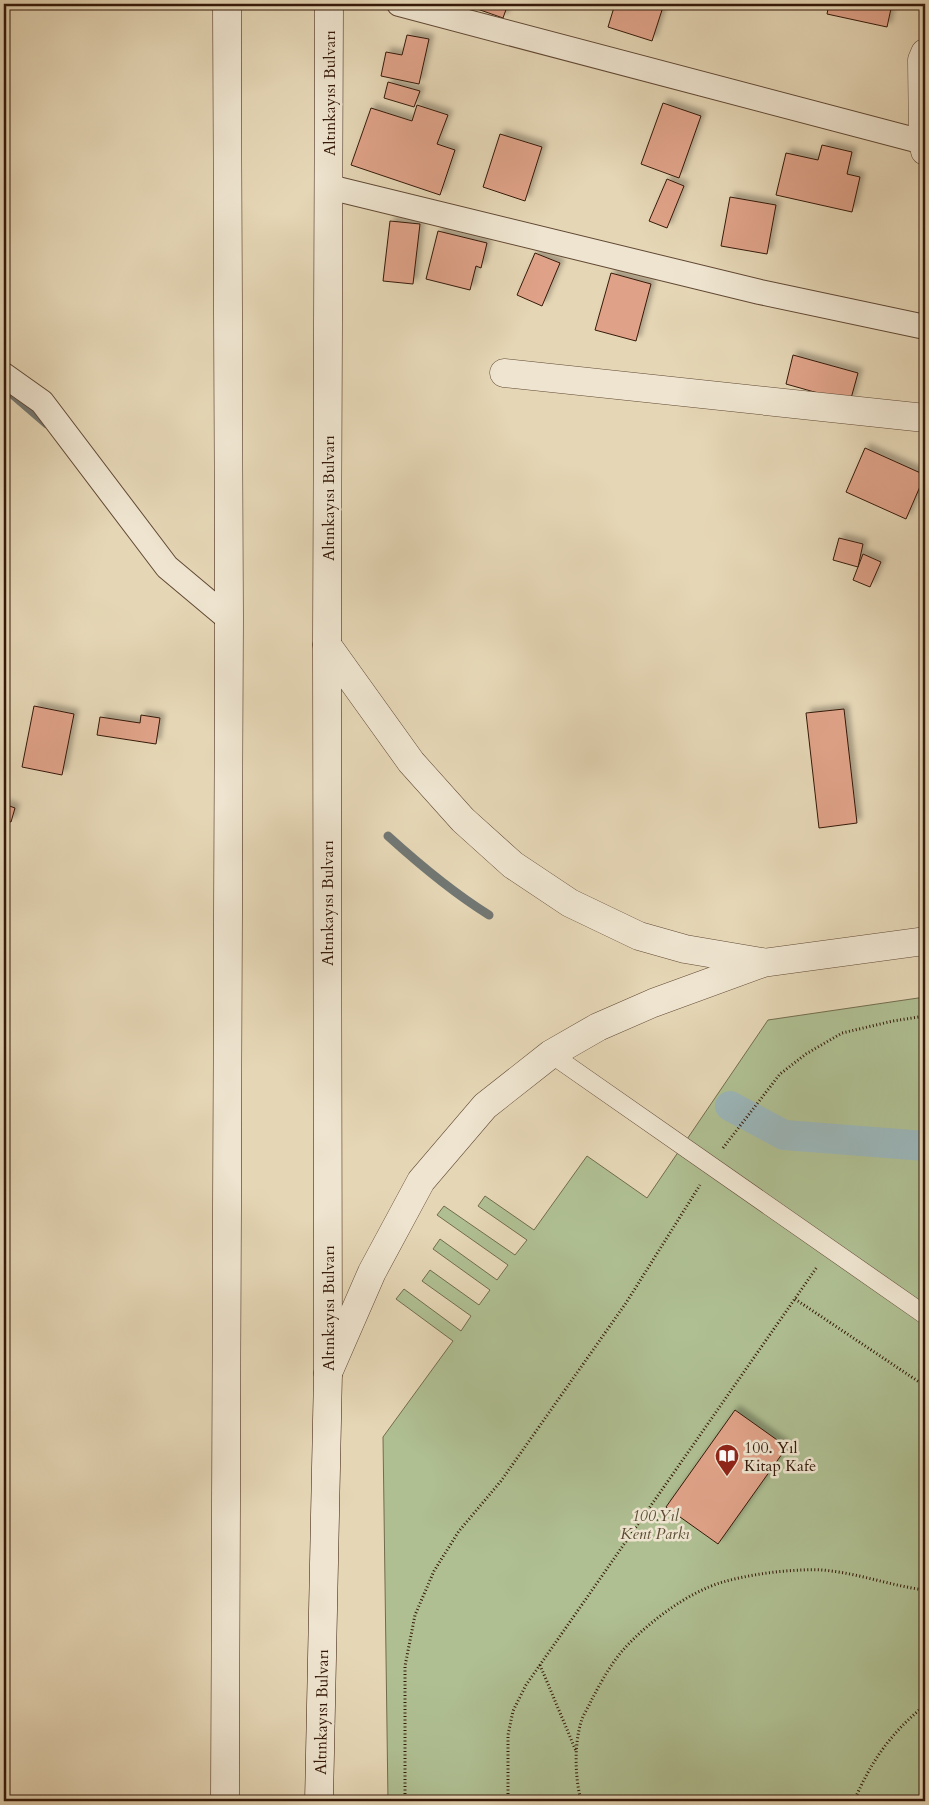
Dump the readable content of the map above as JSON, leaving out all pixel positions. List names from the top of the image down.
{
  "streets": {
    "main road": ["Altınkayısı Bulvarı"]
  },
  "parks": ["100.Yıl Kent Parkı"],
  "places": {
    "library": ["100. Yıl Kitap Kafe"]
  }
}
